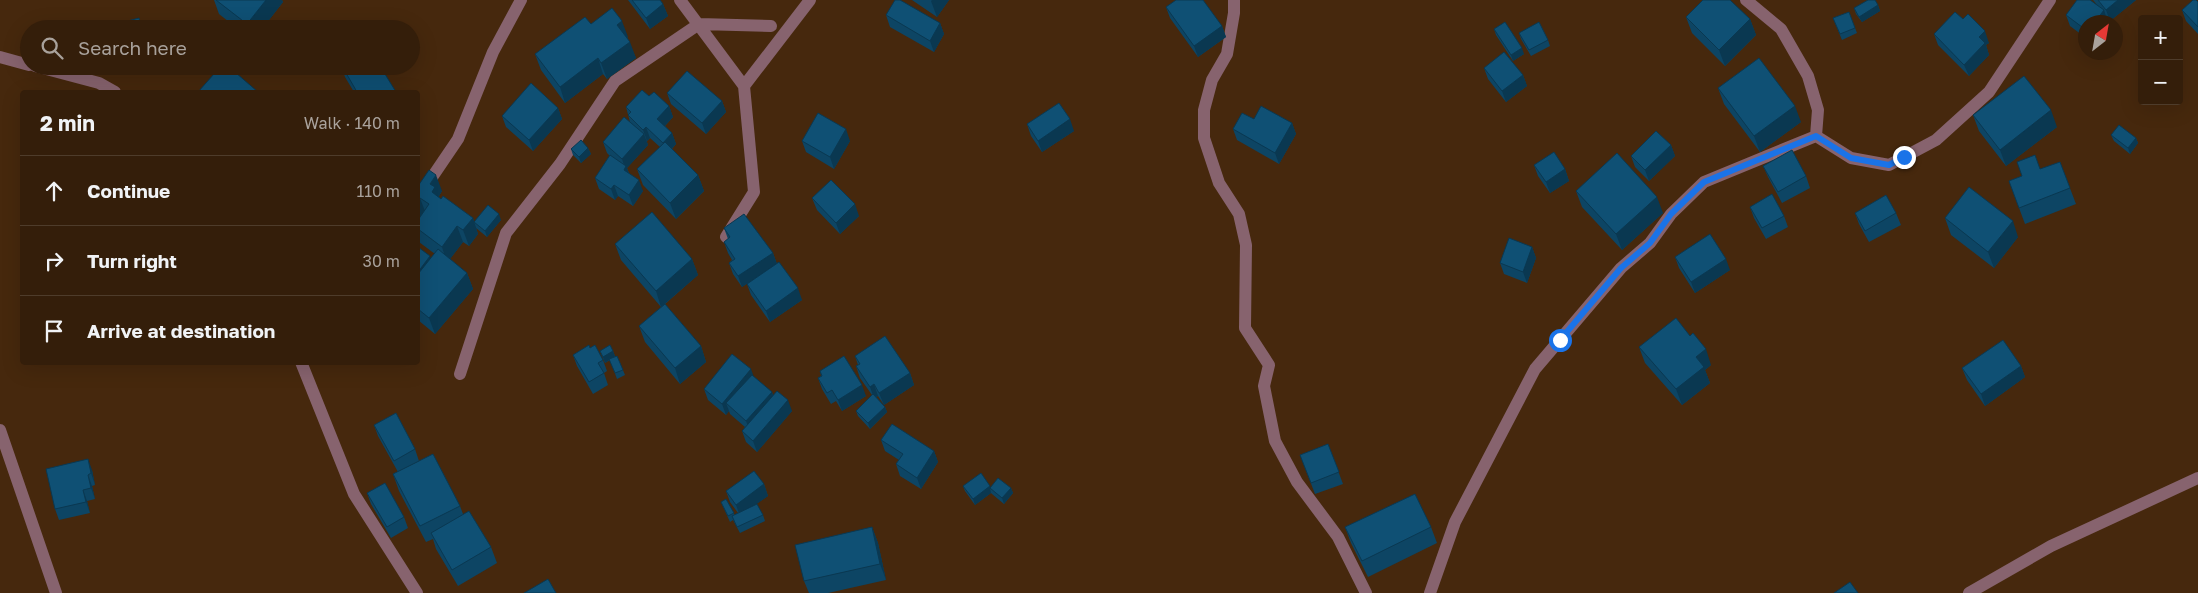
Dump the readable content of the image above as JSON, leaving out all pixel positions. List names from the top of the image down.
{
  "north": "top right",
  "page": {
    "map_buttons": ["+", "−"],
    "search": "Search here",
    "heading": ["2 min", "Walk · 140 m"],
    "list": [
      ["Continue", "110 m"],
      ["Turn right", "30 m"],
      "Arrive at destination"
    ]
  }
}
